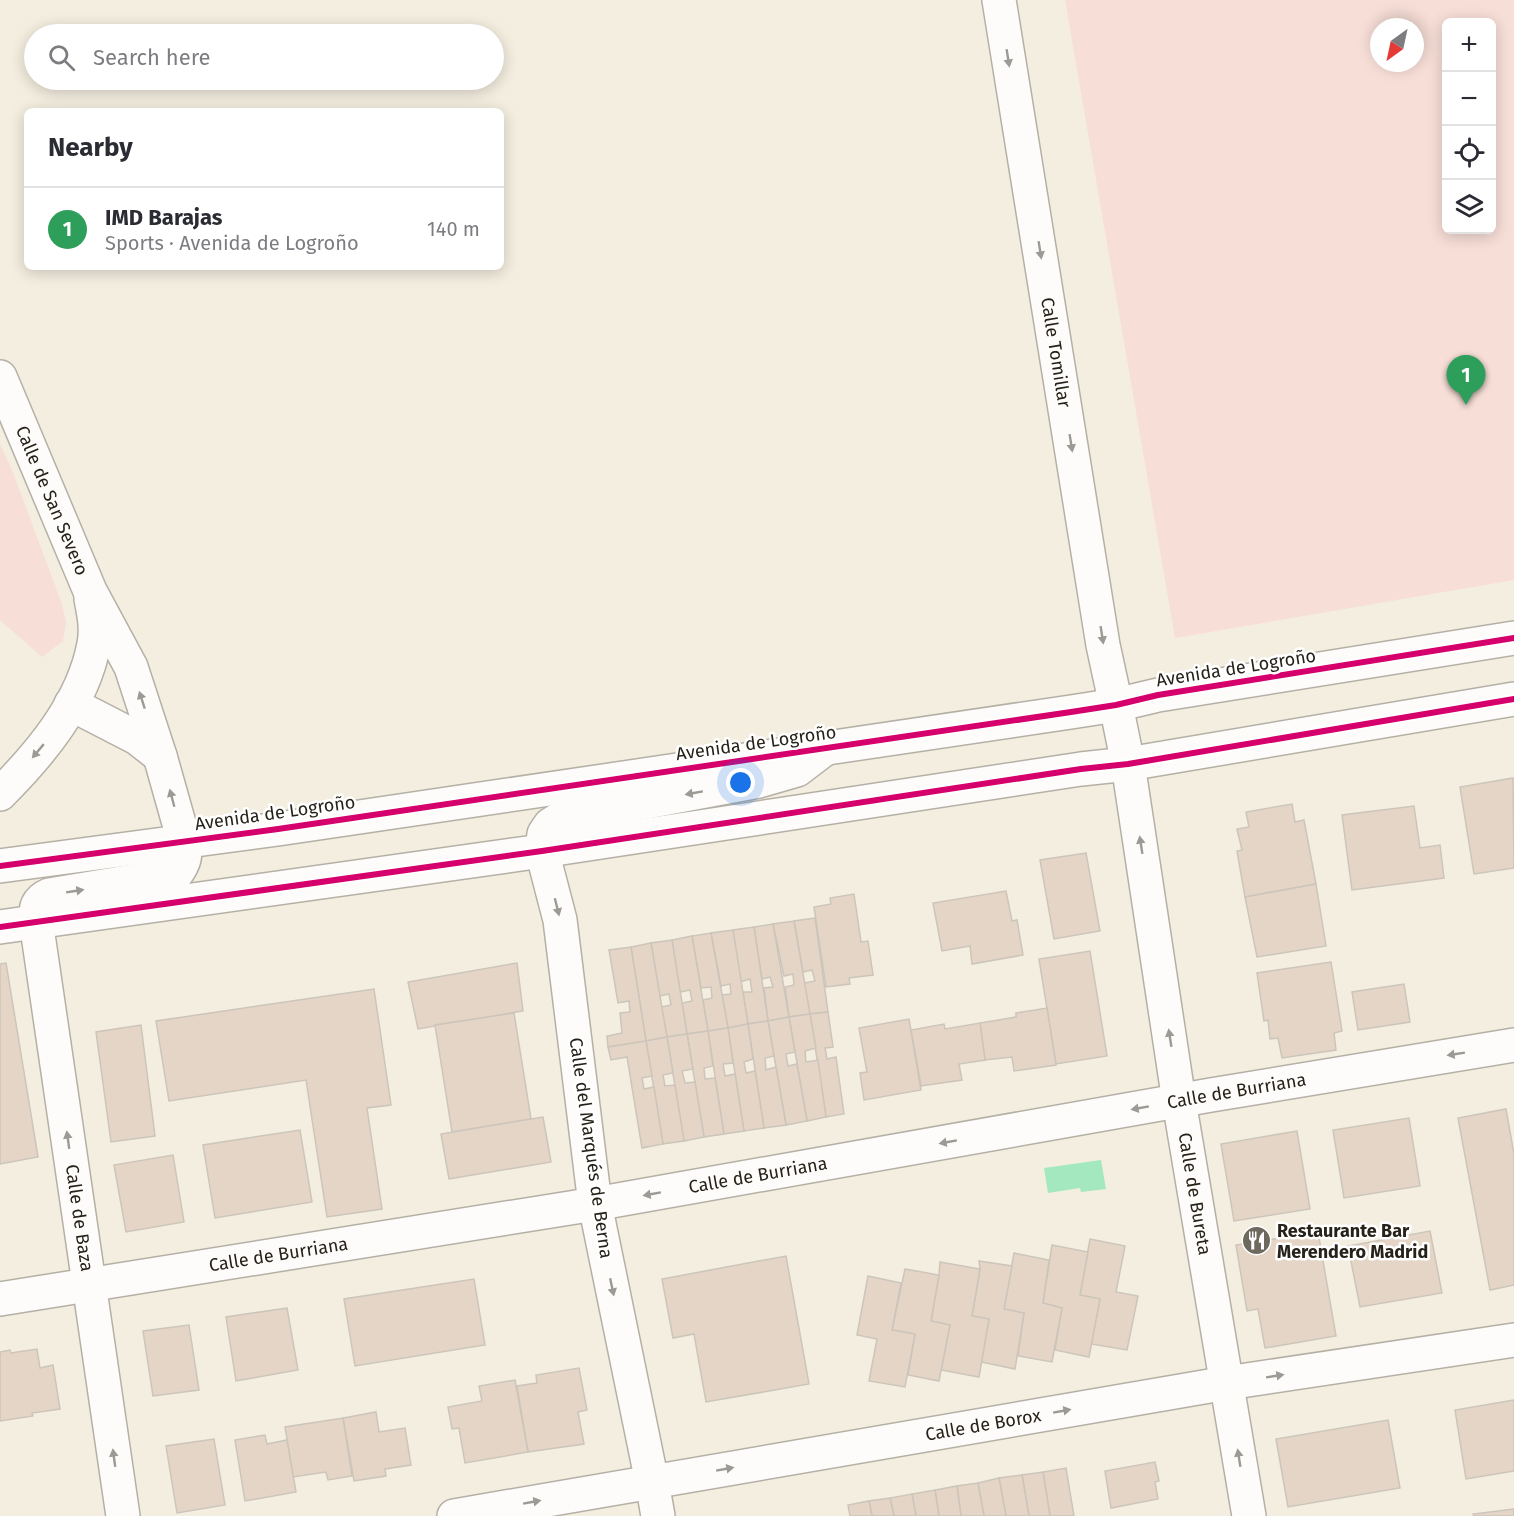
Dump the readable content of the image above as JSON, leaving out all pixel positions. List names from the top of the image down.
{
  "streets": {
    "street": [
      "Calle Tomillar",
      "Calle de San Severo",
      "Avenida de Logroño",
      "Calle de Burriana",
      "Calle del Marqués de Berna",
      "Calle de Bureta",
      "Calle de Baza",
      "Calle de Borox"
    ]
  },
  "crossings": [
    ["Calle Tomillar", "Avenida de Logroño"],
    ["Calle de San Severo", "Avenida de Logroño"],
    ["Avenida de Logroño", "Calle del Marqués de Berna"],
    ["Calle de Burriana", "Calle del Marqués de Berna"],
    ["Calle de Burriana", "Calle de Bureta"],
    ["Calle de Burriana", "Calle de Baza"],
    ["Calle del Marqués de Berna", "Calle de Borox"],
    ["Calle de Bureta", "Calle de Borox"]
  ],
  "one_way": [
    "Calle Tomillar",
    "Calle de San Severo",
    "Calle de Burriana",
    "Calle del Marqués de Berna",
    "Calle de Bureta",
    "Calle de Baza",
    "Calle de Borox"
  ],
  "places": {
    "restaurant": ["Restaurante Bar Merendero Madrid"]
  },
  "north": "bottom left",
  "page": {
    "map_buttons": ["+", "−"],
    "search": "Search here",
    "heading": "Nearby",
    "list": [
      {
        "mark": "1",
        "name": "IMD Barajas",
        "note": "Sports · Avenida de Logroño",
        "value": "140 m"
      }
    ],
    "pins": "1"
  }
}
